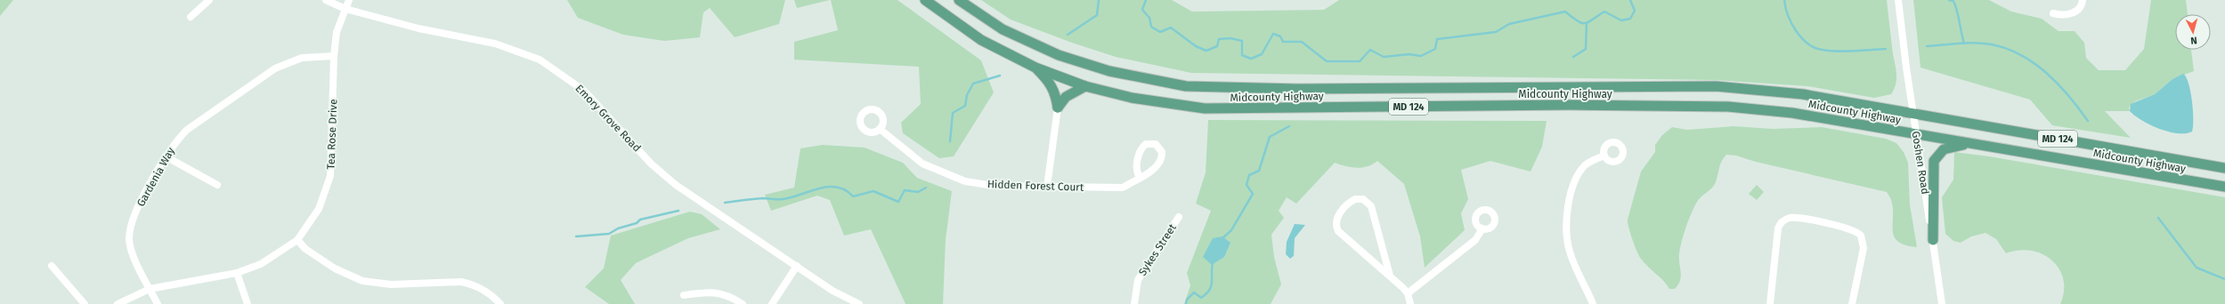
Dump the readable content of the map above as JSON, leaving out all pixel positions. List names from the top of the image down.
{
  "streets": {
    "main road": ["Midcounty Highway", "MD 124"],
    "street": [
      "Emory Grove Road",
      "Tea Rose Drive",
      "Goshen Road",
      "Gardenia Way",
      "Hidden Forest Court",
      "Sykes Street"
    ]
  },
  "crossings": [
    ["Midcounty Highway", "Goshen Road"],
    ["Emory Grove Road", "Tea Rose Drive"],
    ["Tea Rose Drive", "Gardenia Way"]
  ],
  "north": "bottom"
}
